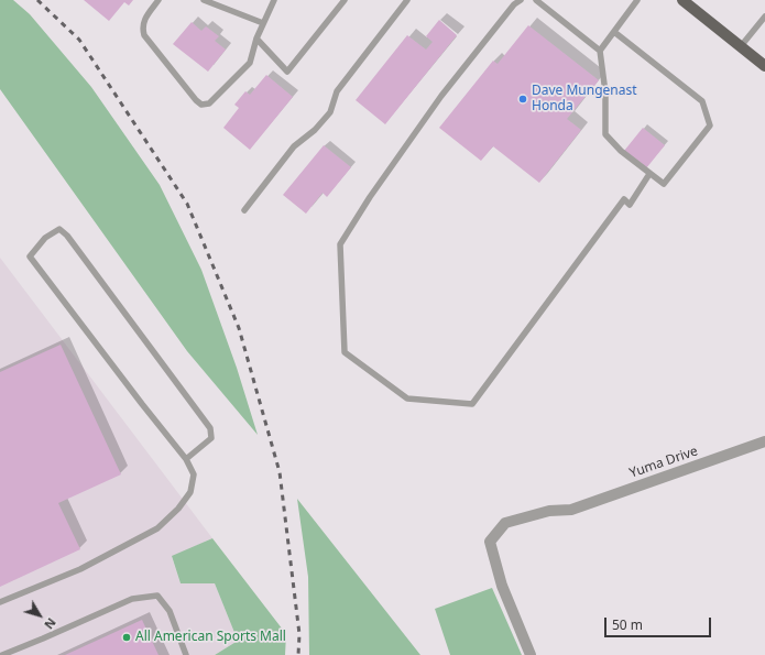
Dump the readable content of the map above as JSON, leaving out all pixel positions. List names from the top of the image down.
{
  "streets": {
    "street": ["Yuma Drive"]
  },
  "places": ["Dave Mungenast Honda", "All American Sports Mall"],
  "scale_bar": "50 m",
  "north": "bottom right"
}
